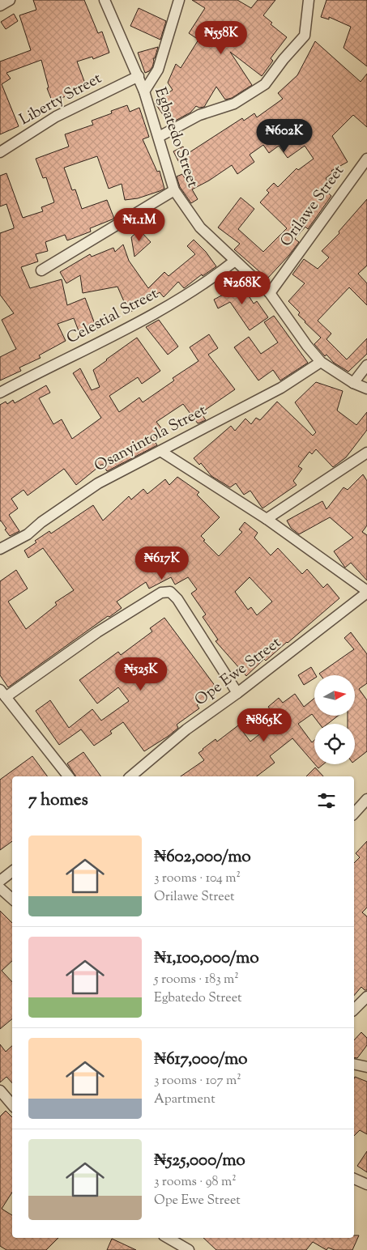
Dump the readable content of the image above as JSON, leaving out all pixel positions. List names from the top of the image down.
{
  "streets": {
    "street": [
      "Liberty Street",
      "Egbatedo Street",
      "Orilawe Street",
      "Celestial Street",
      "Osanyintola Street",
      "Ope Ewe Street"
    ]
  },
  "crossings": [
    ["Liberty Street", "Egbatedo Street"],
    ["Egbatedo Street", "Orilawe Street"],
    ["Egbatedo Street", "Celestial Street"],
    ["Egbatedo Street", "Osanyintola Street"]
  ],
  "north": "right",
  "page": {
    "price": [
      "₦558K",
      "₦602K",
      "₦1.1M",
      "₦268K",
      "₦617K",
      "₦525K",
      "₦865K"
    ],
    "heading": "7 homes",
    "list": [
      {
        "name": "₦602,000/mo",
        "note": "3 rooms · 104 m² · Orilawe Street"
      },
      {
        "name": "₦1,100,000/mo",
        "note": "5 rooms · 183 m² · Egbatedo Street"
      },
      {
        "name": "₦617,000/mo",
        "note": "3 rooms · 107 m² · Apartment"
      },
      {
        "name": "₦525,000/mo",
        "note": "3 rooms · 98 m² · Ope Ewe Street"
      }
    ]
  }
}
